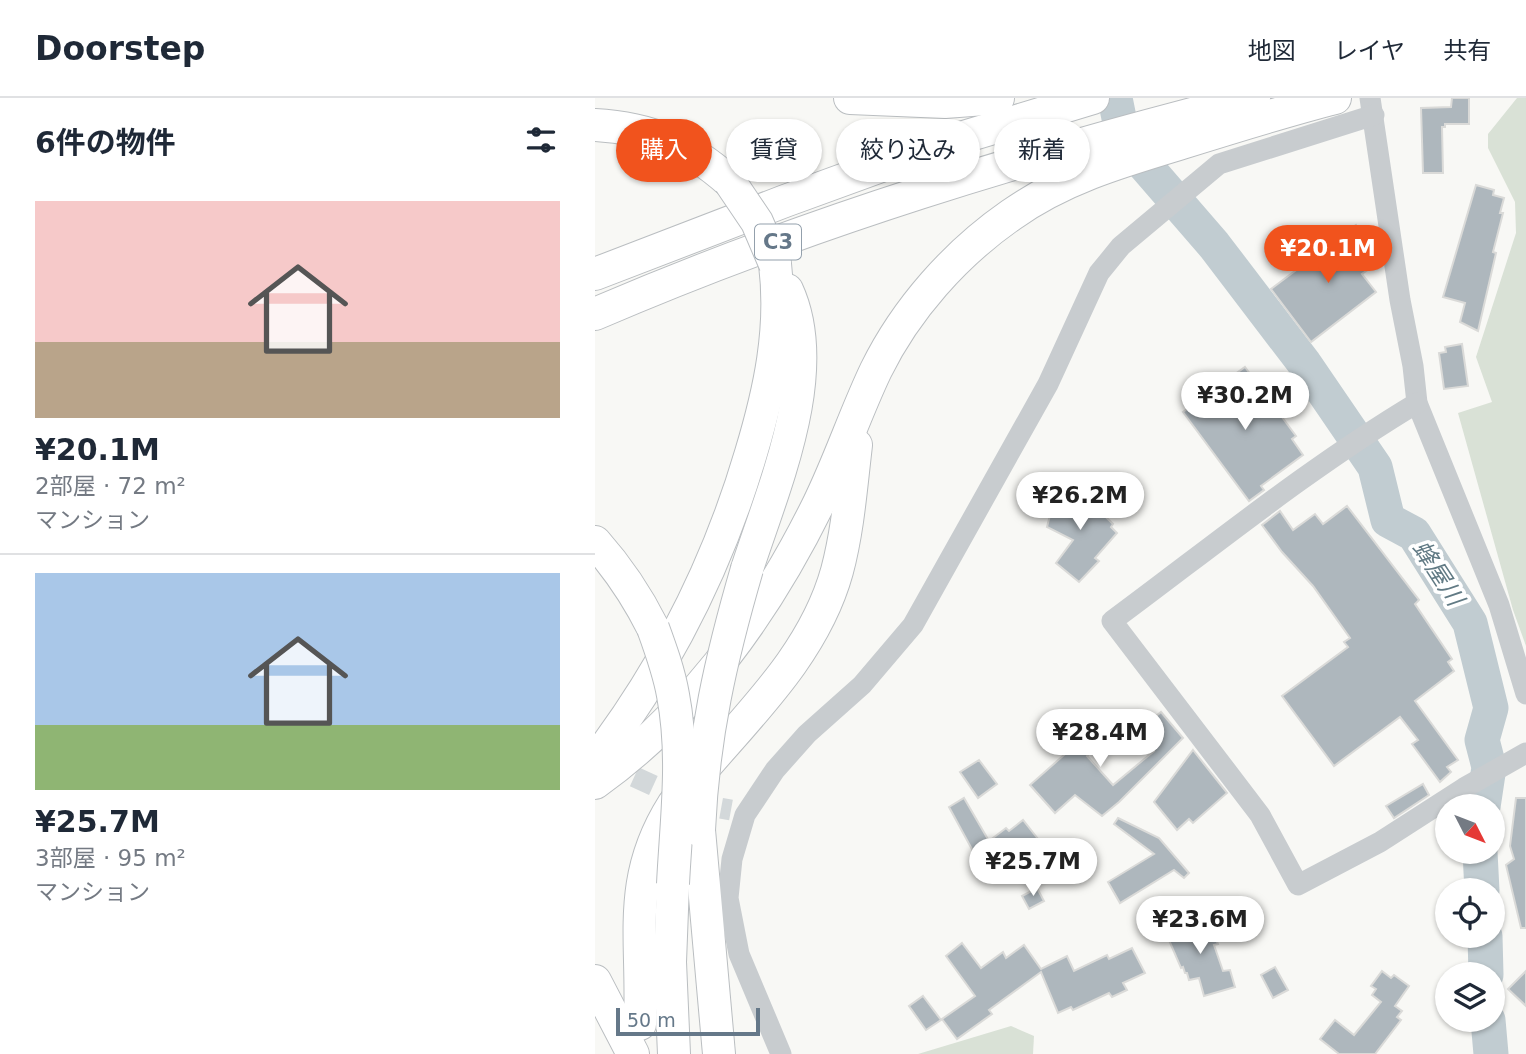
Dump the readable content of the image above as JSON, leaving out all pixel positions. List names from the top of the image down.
{
  "streets": {
    "highway": ["C3"]
  },
  "water": ["蜂屋川"],
  "scale_bar": "50 m",
  "north": "bottom right",
  "page": {
    "header": "Doorstep",
    "nav": ["地図", "レイヤ", "共有"],
    "heading": "6件の物件",
    "chip": [
      "購入",
      "賃貸",
      "絞り込み",
      "新着"
    ],
    "list": [
      {
        "name": "¥20.1M",
        "note": "2部屋 · 72 m² · マンション"
      },
      {
        "name": "¥25.7M",
        "note": "3部屋 · 95 m² · マンション"
      }
    ],
    "price": [
      "¥20.1M",
      "¥30.2M",
      "¥26.2M",
      "¥28.4M",
      "¥25.7M",
      "¥23.6M"
    ],
    "scale": "50 m"
  }
}
